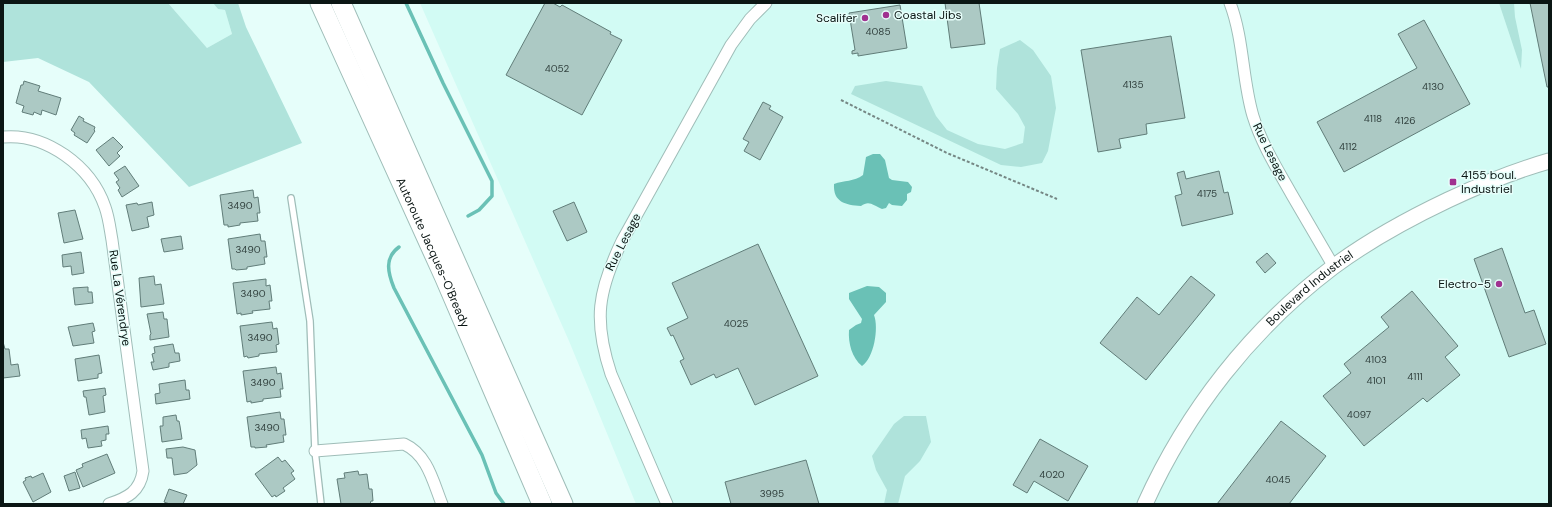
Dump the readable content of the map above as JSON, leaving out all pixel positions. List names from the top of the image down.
{
  "streets": {
    "highway": ["Autoroute Jacques-O'Bready"],
    "main road": ["Boulevard Industriel"],
    "street": ["Rue Lesage", "Rue La Vérendrye"]
  },
  "crossings": [
    ["Rue Lesage", "Boulevard Industriel"]
  ],
  "places": {
    "other": ["Coastal Jibs", "Scalifer", "Electro-5"],
    "transit": ["4155 boul. Industriel"]
  },
  "house_numbers": [
    "4085",
    "4052",
    "4135",
    "4130",
    "4118",
    "4126",
    "4112",
    "4175",
    "3490",
    "3490",
    "3490",
    "4025",
    "3490",
    "4103",
    "4111",
    "4101",
    "3490",
    "4097",
    "3490",
    "4020",
    "4045",
    "3995"
  ]
}
